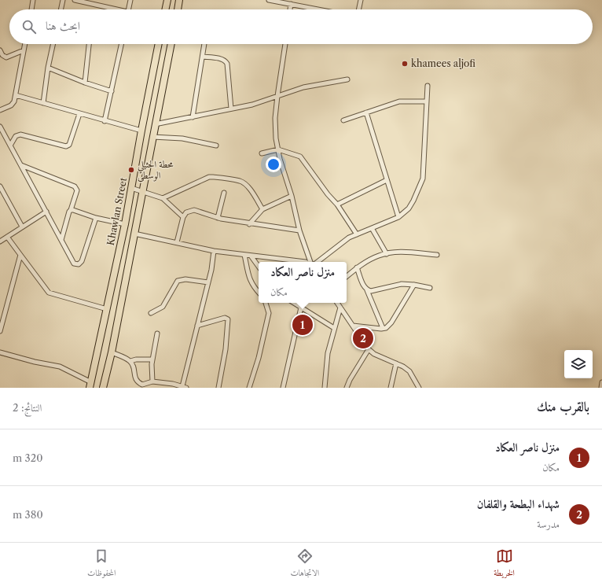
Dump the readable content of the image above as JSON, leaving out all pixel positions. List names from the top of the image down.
{
  "streets": {
    "main road": ["Khawlan Street"]
  },
  "places": ["khamees aljofi", "محطة الحثيلي الوسطى"],
  "page": {
    "search": "ابحث هنا",
    "popup": ["منزل ناصر العكاد", "مكان"],
    "pins": ["1", "2"],
    "heading": ["بالقرب منك", "النتائج: 2"],
    "list": [
      {
        "mark": "1",
        "name": "منزل ناصر العكاد",
        "note": "مكان",
        "value": "320 m"
      },
      {
        "mark": "2",
        "name": "شهداء البطحة والقلفان",
        "note": "مدرسة",
        "value": "380 m"
      }
    ],
    "nav": ["الخريطة", "الاتجاهات", "المحفوظات"]
  }
}
